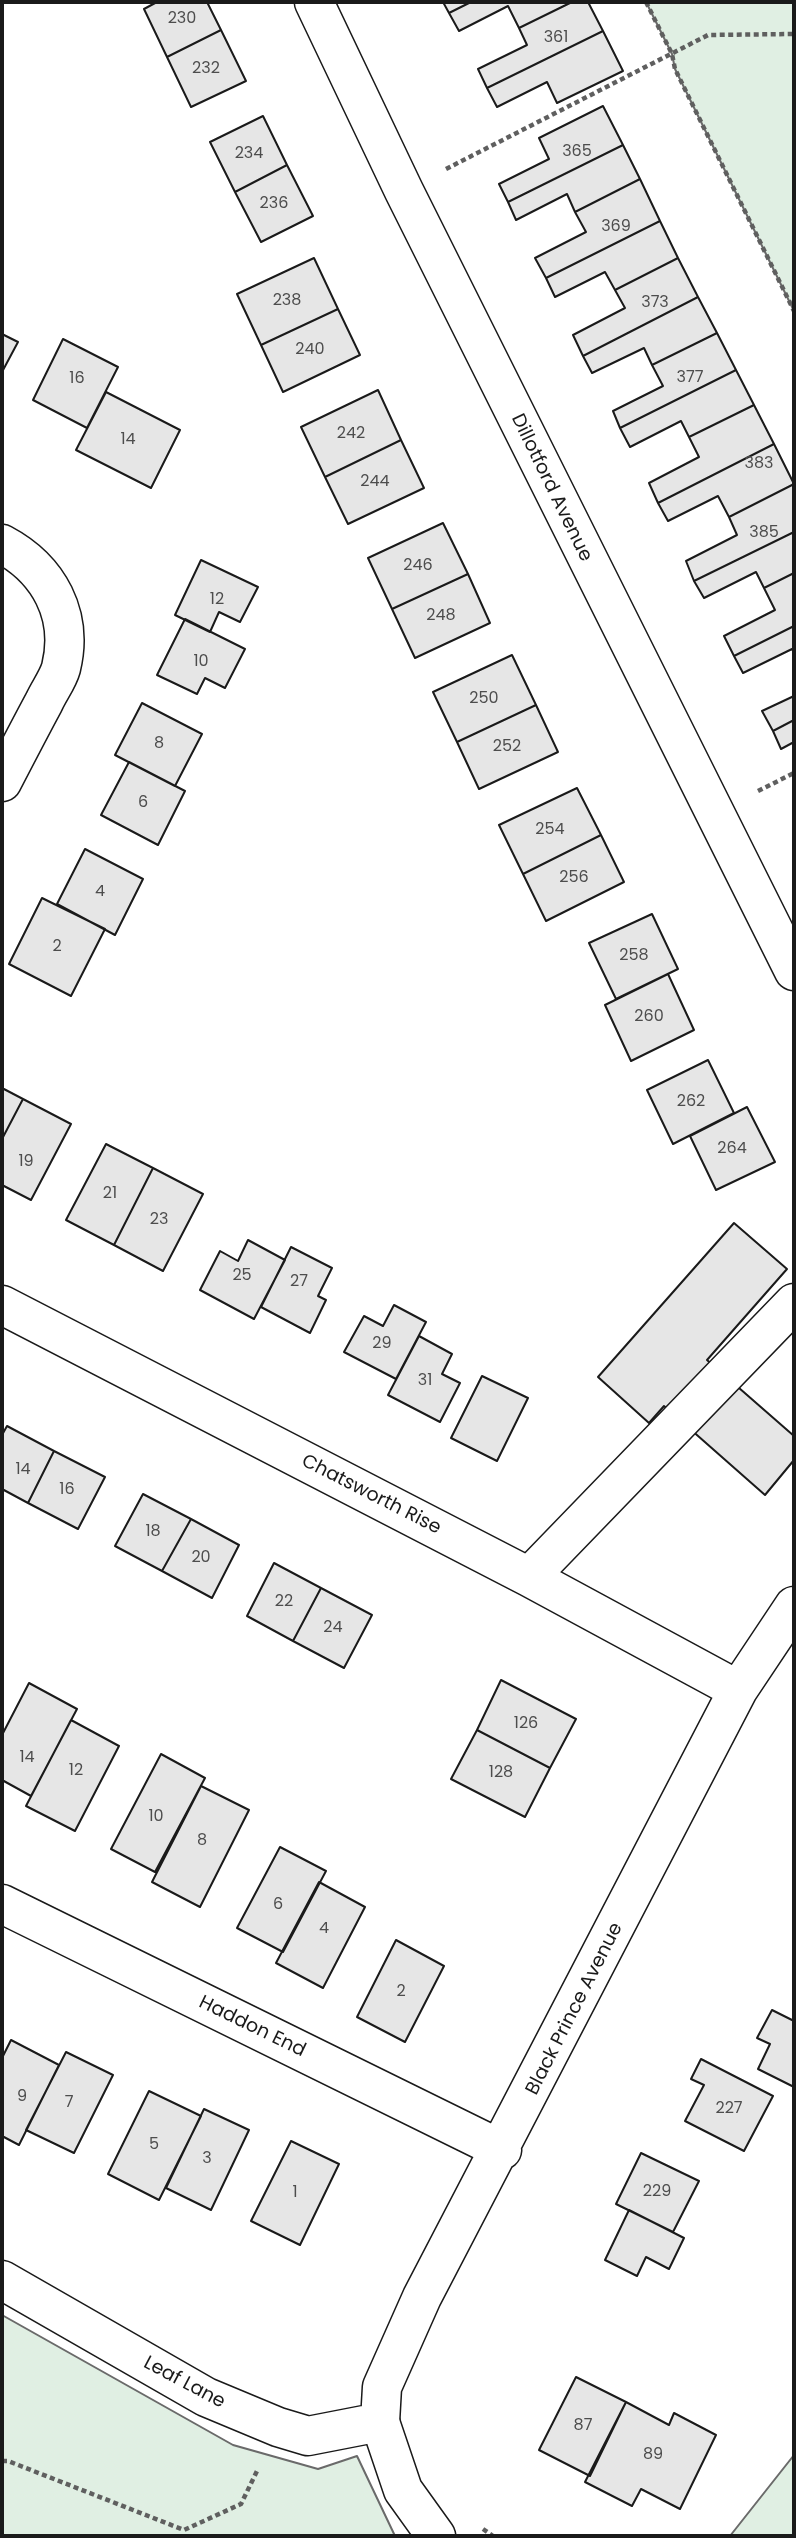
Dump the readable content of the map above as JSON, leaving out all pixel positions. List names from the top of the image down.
{
  "streets": {
    "main road": [
      "Dillotford Avenue",
      "Chatsworth Rise",
      "Black Prince Avenue",
      "Haddon End",
      "Leaf Lane"
    ]
  },
  "crossings": [
    ["Chatsworth Rise", "Black Prince Avenue"],
    ["Black Prince Avenue", "Haddon End"],
    ["Black Prince Avenue", "Leaf Lane"]
  ],
  "house_numbers": [
    "230",
    "361",
    "232",
    "365",
    "234",
    "236",
    "369",
    "238",
    "373",
    "240",
    "377",
    "16",
    "242",
    "14",
    "383",
    "244",
    "385",
    "246",
    "12",
    "248",
    "10",
    "250",
    "8",
    "252",
    "6",
    "254",
    "256",
    "4",
    "2",
    "258",
    "260",
    "262",
    "264",
    "19",
    "21",
    "23",
    "25",
    "27",
    "29",
    "31",
    "14",
    "16",
    "18",
    "20",
    "22",
    "24",
    "126",
    "14",
    "12",
    "128",
    "10",
    "8",
    "6",
    "4",
    "2",
    "9",
    "7",
    "227",
    "5",
    "3",
    "229",
    "1",
    "87",
    "89"
  ]
}
